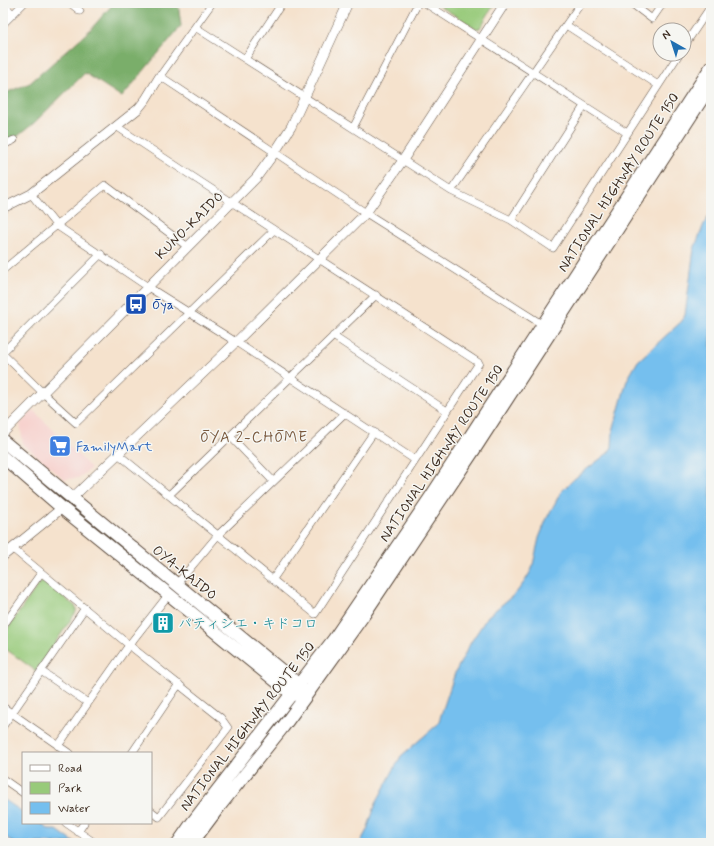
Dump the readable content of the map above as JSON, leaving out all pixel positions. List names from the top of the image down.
{
  "streets": {
    "main road": ["NATIONAL HIGHWAY ROUTE 150", "OYA-KAIDO"],
    "street": ["KUNO-KAIDO"]
  },
  "crossings": [
    ["NATIONAL HIGHWAY ROUTE 150", "OYA-KAIDO"]
  ],
  "districts": ["ŌYA 2-CHŌME"],
  "places": {
    "bus stop": ["Ōya"],
    "supermarket": ["FamilyMart"],
    "building": ["パティシエ・キドコロ"]
  },
  "legend": ["Road", "Park", "Water"],
  "north": "top left"
}
